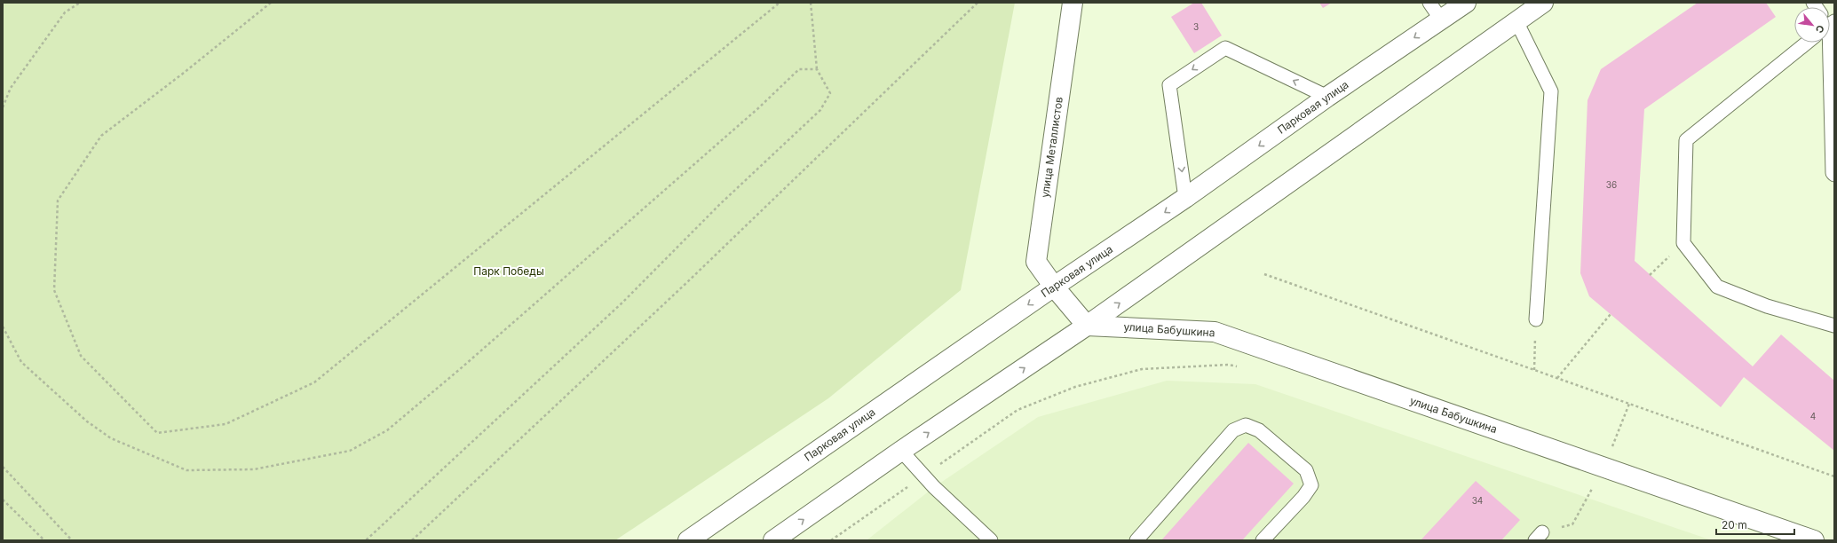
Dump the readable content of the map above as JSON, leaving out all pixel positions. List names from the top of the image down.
{
  "streets": {
    "main road": ["Парковая улица", "улица Металлистов", "улица Бабушкина"]
  },
  "crossings": [
    ["Парковая улица", "улица Металлистов"],
    ["улица Металлистов", "улица Бабушкина"]
  ],
  "parks": ["Парк Победы"],
  "house_numbers": [
    "3",
    "36",
    "4",
    "34"
  ],
  "scale_bar": "20 m",
  "north": "bottom right"
}
